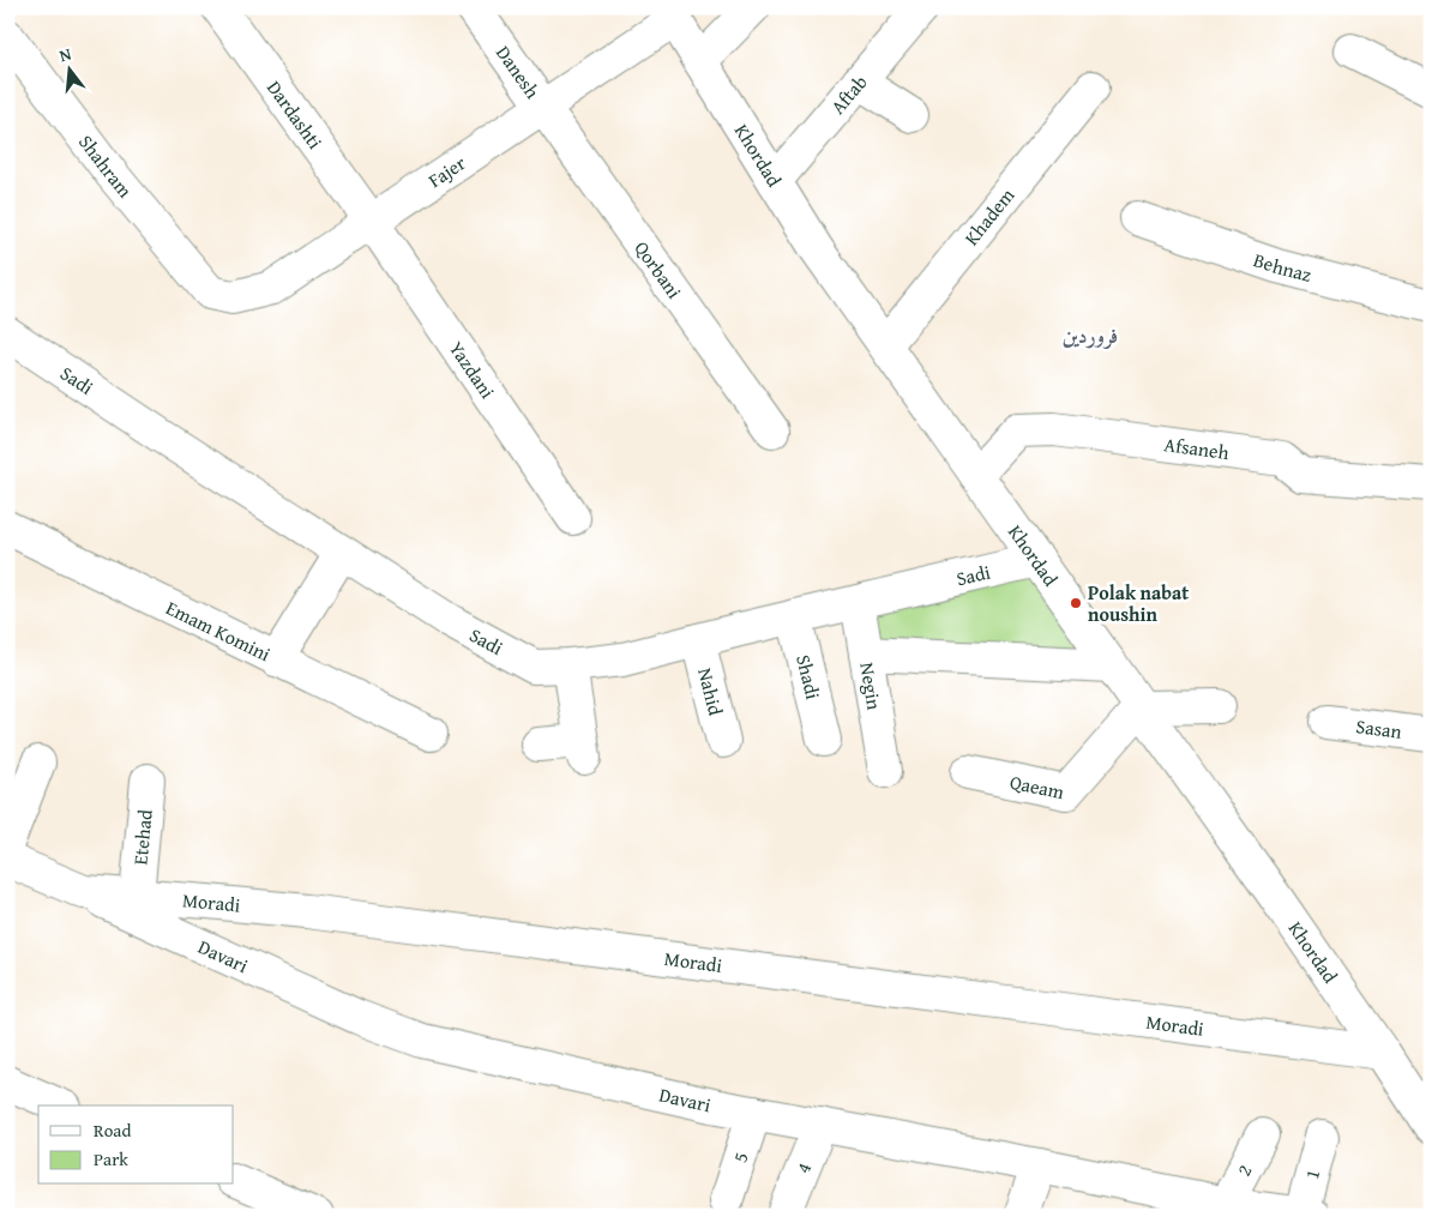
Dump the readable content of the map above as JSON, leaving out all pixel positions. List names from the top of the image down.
{
  "streets": {
    "street": [
      "Danesh",
      "Aftab",
      "Dardashti",
      "Khordad",
      "Fajer",
      "Khadem",
      "Behnaz",
      "Qorbani",
      "Yazdani",
      "Sadi",
      "Afsaneh",
      "Emam Komini",
      "Shadi",
      "Negin",
      "Nahid",
      "Sasan",
      "Qaeam",
      "Etehad",
      "Moradi",
      "Davari",
      "5",
      "4",
      "2",
      "1"
    ]
  },
  "crossings": [
    ["Danesh", "Fajer"],
    ["Danesh", "Qorbani"],
    ["Aftab", "Khordad"],
    ["Dardashti", "Fajer"],
    ["Dardashti", "Yazdani"],
    ["Khordad", "Fajer"],
    ["Khordad", "Khadem"],
    ["Khordad", "Sadi"],
    ["Khordad", "Afsaneh"],
    ["Khordad", "Qaeam"],
    ["Khordad", "Moradi"],
    ["Fajer", "Qorbani"],
    ["Fajer", "Yazdani"],
    ["Sadi", "Shadi"],
    ["Sadi", "Negin"],
    ["Sadi", "Nahid"],
    ["Etehad", "Moradi"],
    ["Moradi", "Davari"],
    ["Davari", "5"],
    ["Davari", "4"],
    ["Davari", "2"],
    ["Davari", "1"]
  ],
  "districts": ["فروردین"],
  "places": ["Polak nabat noushin"],
  "legend": ["Road", "Park"],
  "north": "top"
}
